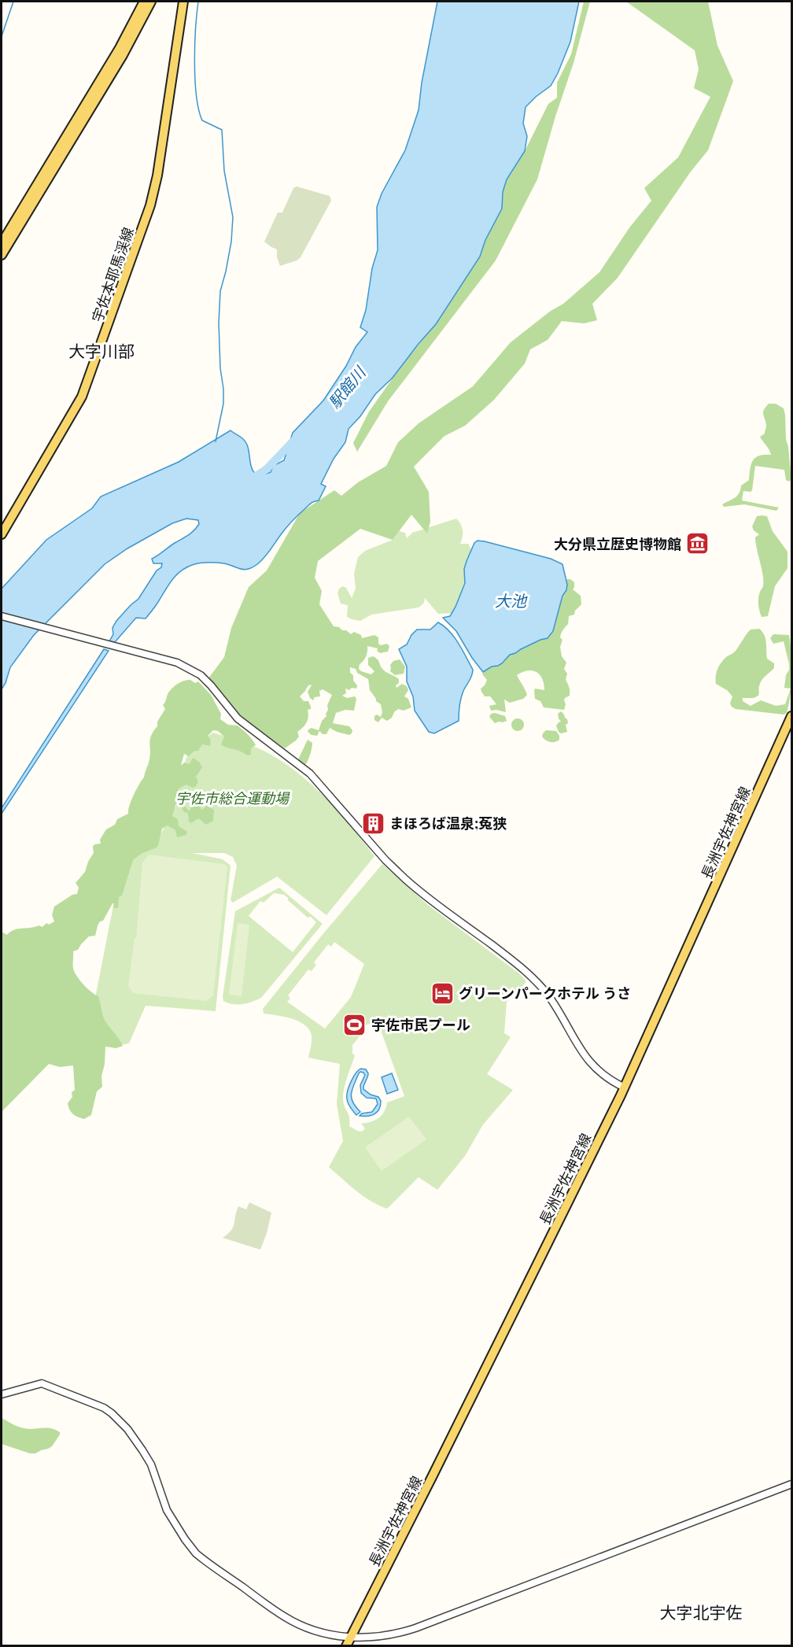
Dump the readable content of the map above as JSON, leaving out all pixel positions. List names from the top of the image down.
{
  "streets": {
    "main road": ["宇佐本耶馬渓線", "長洲宇佐神宮線"]
  },
  "districts": ["大字川部", "大字北宇佐"],
  "water": ["駅館川", "大池"],
  "parks": ["宇佐市総合運動場"],
  "places": {
    "museum": ["大分県立歴史博物館"],
    "building": ["まほろば温泉;菟狭"],
    "hotel": ["グリーンパークホテル うさ"],
    "sports": ["宇佐市民プール"]
  }
}
